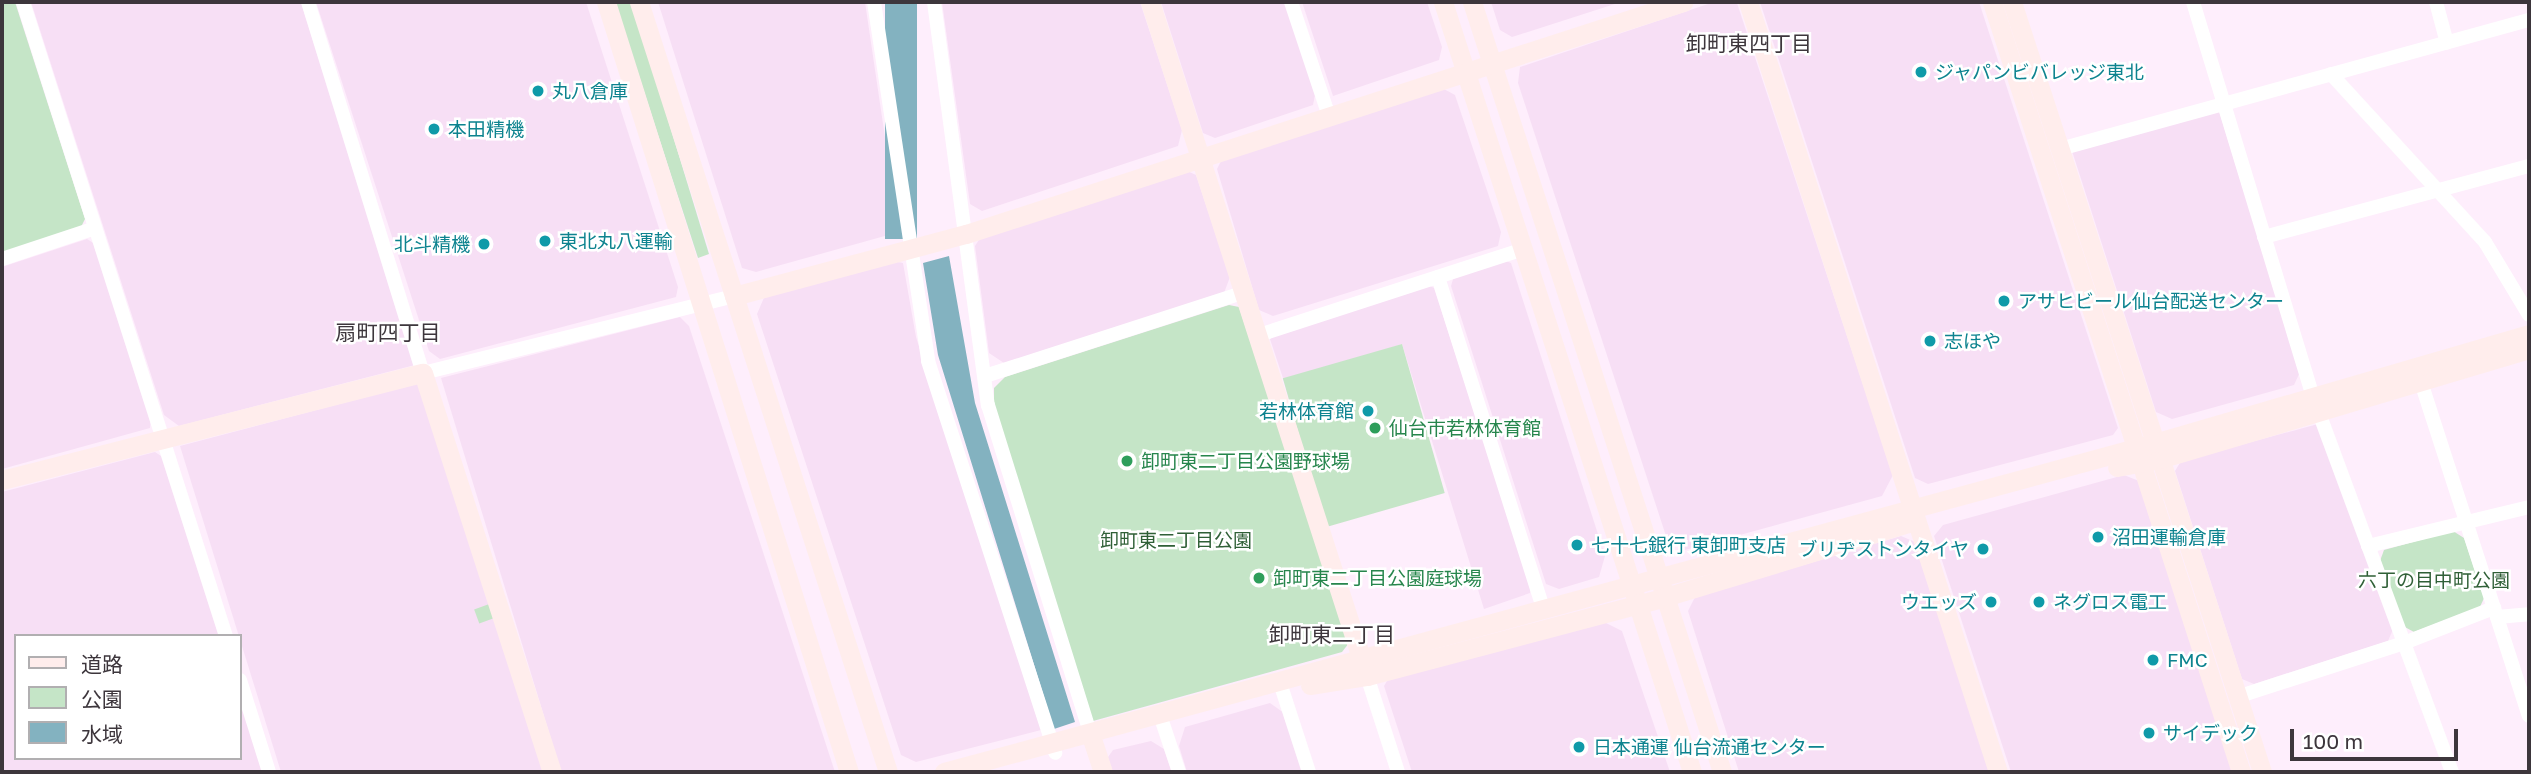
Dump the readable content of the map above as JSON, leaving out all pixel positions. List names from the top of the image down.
{
  "districts": ["卸町東四丁目", "扇町四丁目", "卸町東二丁目"],
  "parks": ["卸町東二丁目公園", "六丁の目中町公園"],
  "places": [
    "ジャパンビバレッジ東北",
    "丸八倉庫",
    "本田精機",
    "東北丸八運輸",
    "北斗精機",
    "アサヒビール仙台配送センター",
    "志ほや",
    "若林体育館",
    "仙台市若林体育館",
    "卸町東二丁目公園野球場",
    "沼田運輸倉庫",
    "七十七銀行 東卸町支店",
    "ブリヂストンタイヤ",
    "卸町東二丁目公園庭球場",
    "ウエッズ",
    "ネグロス電工",
    "FMC",
    "サイデック",
    "日本通運 仙台流通センター"
  ],
  "legend": ["道路", "公園", "水域"],
  "scale_bar": "100 m"
}
